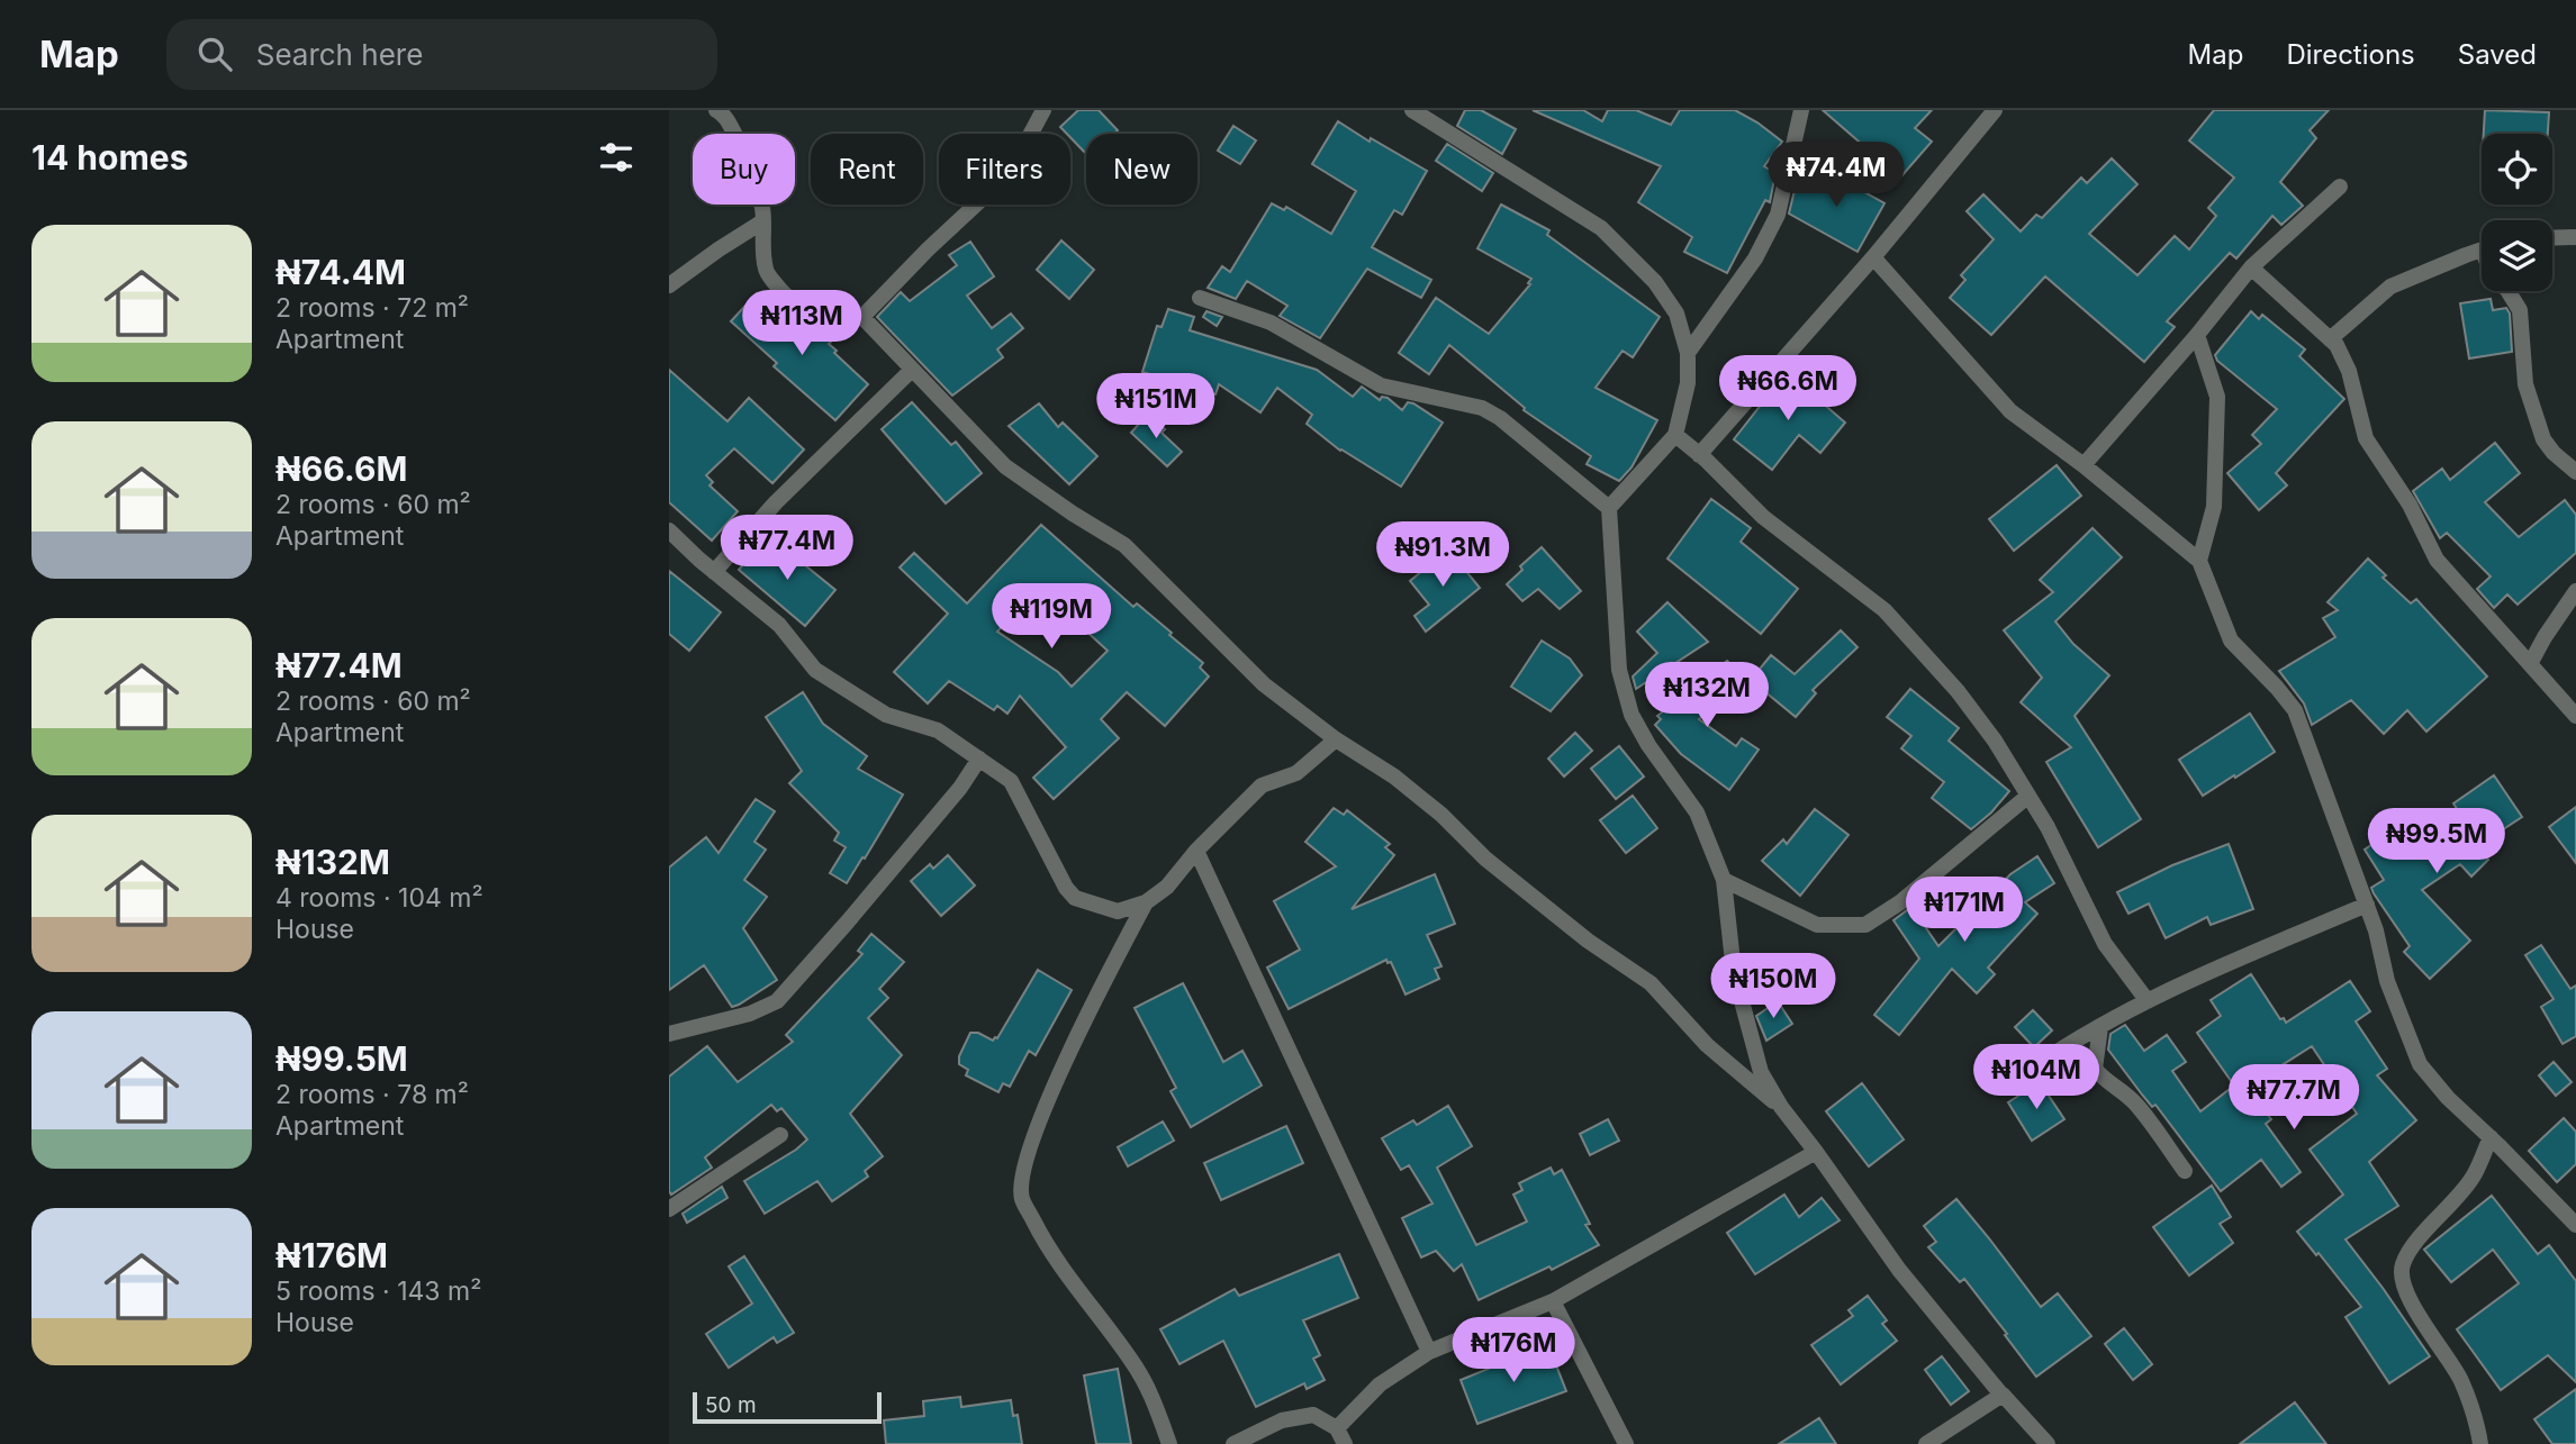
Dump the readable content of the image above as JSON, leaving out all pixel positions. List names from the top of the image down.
{
  "scale_bar": "50 m",
  "page": {
    "header": "Map",
    "search": "Search here",
    "nav": ["Map", "Directions", "Saved"],
    "heading": "14 homes",
    "chip": [
      "Buy",
      "Rent",
      "Filters",
      "New"
    ],
    "price": [
      "₦74.4M",
      "₦113M",
      "₦66.6M",
      "₦151M",
      "₦77.4M",
      "₦91.3M",
      "₦119M",
      "₦132M",
      "₦99.5M",
      "₦171M",
      "₦150M",
      "₦104M",
      "₦77.7M",
      "₦176M"
    ],
    "list": [
      {
        "name": "₦74.4M",
        "note": "2 rooms · 72 m² · Apartment"
      },
      {
        "name": "₦66.6M",
        "note": "2 rooms · 60 m² · Apartment"
      },
      {
        "name": "₦77.4M",
        "note": "2 rooms · 60 m² · Apartment"
      },
      {
        "name": "₦132M",
        "note": "4 rooms · 104 m² · House"
      },
      {
        "name": "₦99.5M",
        "note": "2 rooms · 78 m² · Apartment"
      },
      {
        "name": "₦176M",
        "note": "5 rooms · 143 m² · House"
      }
    ],
    "scale": "50 m"
  }
}
